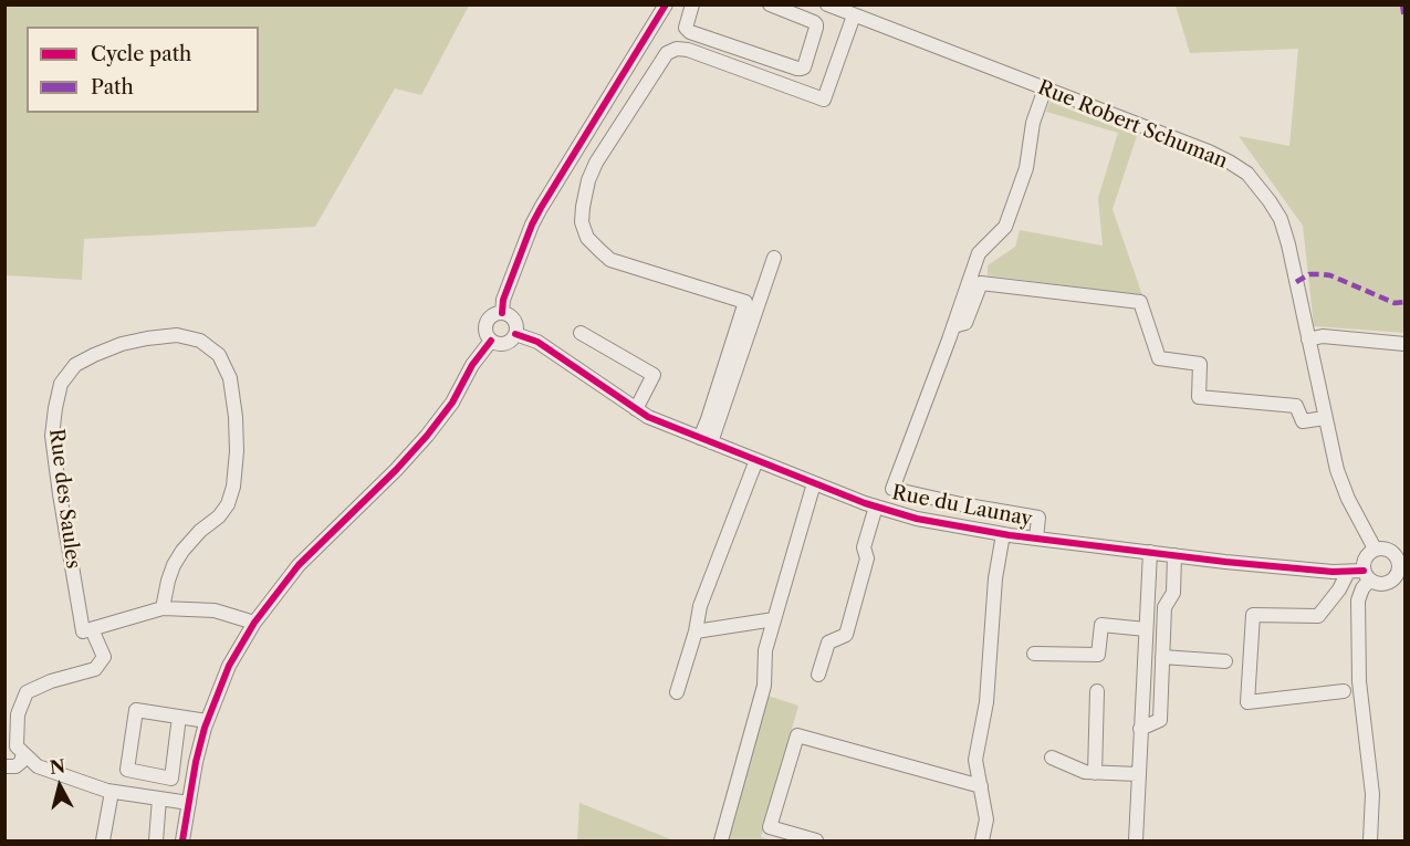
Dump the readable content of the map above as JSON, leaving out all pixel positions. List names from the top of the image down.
{
  "streets": {
    "street": ["Rue Robert Schuman", "Rue des Saules", "Rue du Launay"]
  },
  "crossings": [
    ["Rue Robert Schuman", "Rue du Launay"]
  ],
  "legend": ["Cycle path", "Path"],
  "north": "top"
}
